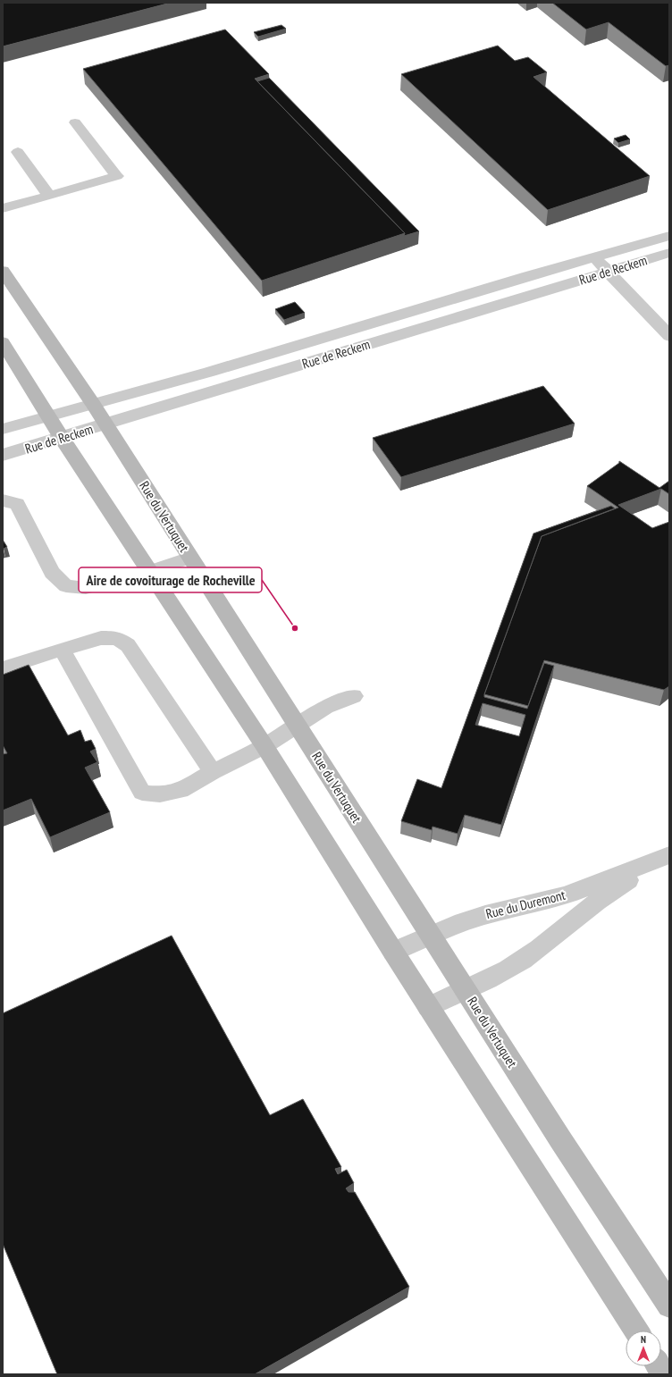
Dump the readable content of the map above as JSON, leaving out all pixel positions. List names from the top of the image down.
{
  "streets": {
    "street": ["Rue de Reckem", "Rue du Vertuquet", "Rue du Duremont"]
  },
  "crossings": [
    ["Rue de Reckem", "Rue du Vertuquet"],
    ["Rue du Vertuquet", "Rue du Duremont"]
  ],
  "places": ["Aire de covoiturage de Rocheville"],
  "north": "top"
}
